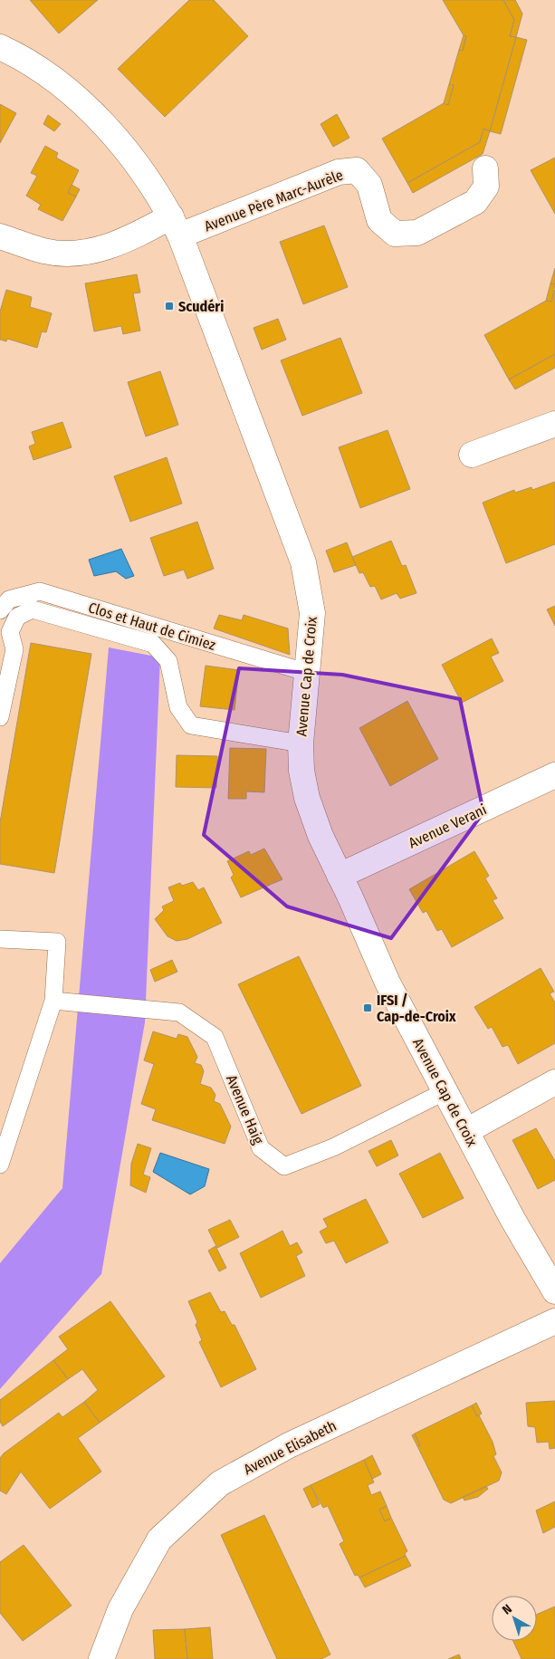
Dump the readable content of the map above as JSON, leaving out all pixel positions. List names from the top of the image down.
{
  "streets": {
    "street": [
      "Avenue Père Marc-Aurèle",
      "Avenue Cap de Croix",
      "Avenue Verani",
      "Avenue Elisabeth"
    ],
    "lane": ["Clos et Haut de Cimiez", "Avenue Haig"]
  },
  "crossings": [
    ["Avenue Père Marc-Aurèle", "Avenue Cap de Croix"],
    ["Clos et Haut de Cimiez", "Avenue Cap de Croix"],
    ["Avenue Cap de Croix", "Avenue Verani"],
    ["Avenue Cap de Croix", "Avenue Haig"]
  ],
  "places": {
    "transit": ["Scudéri", "IFSI / Cap-de-Croix"]
  },
  "north": "top left"
}
